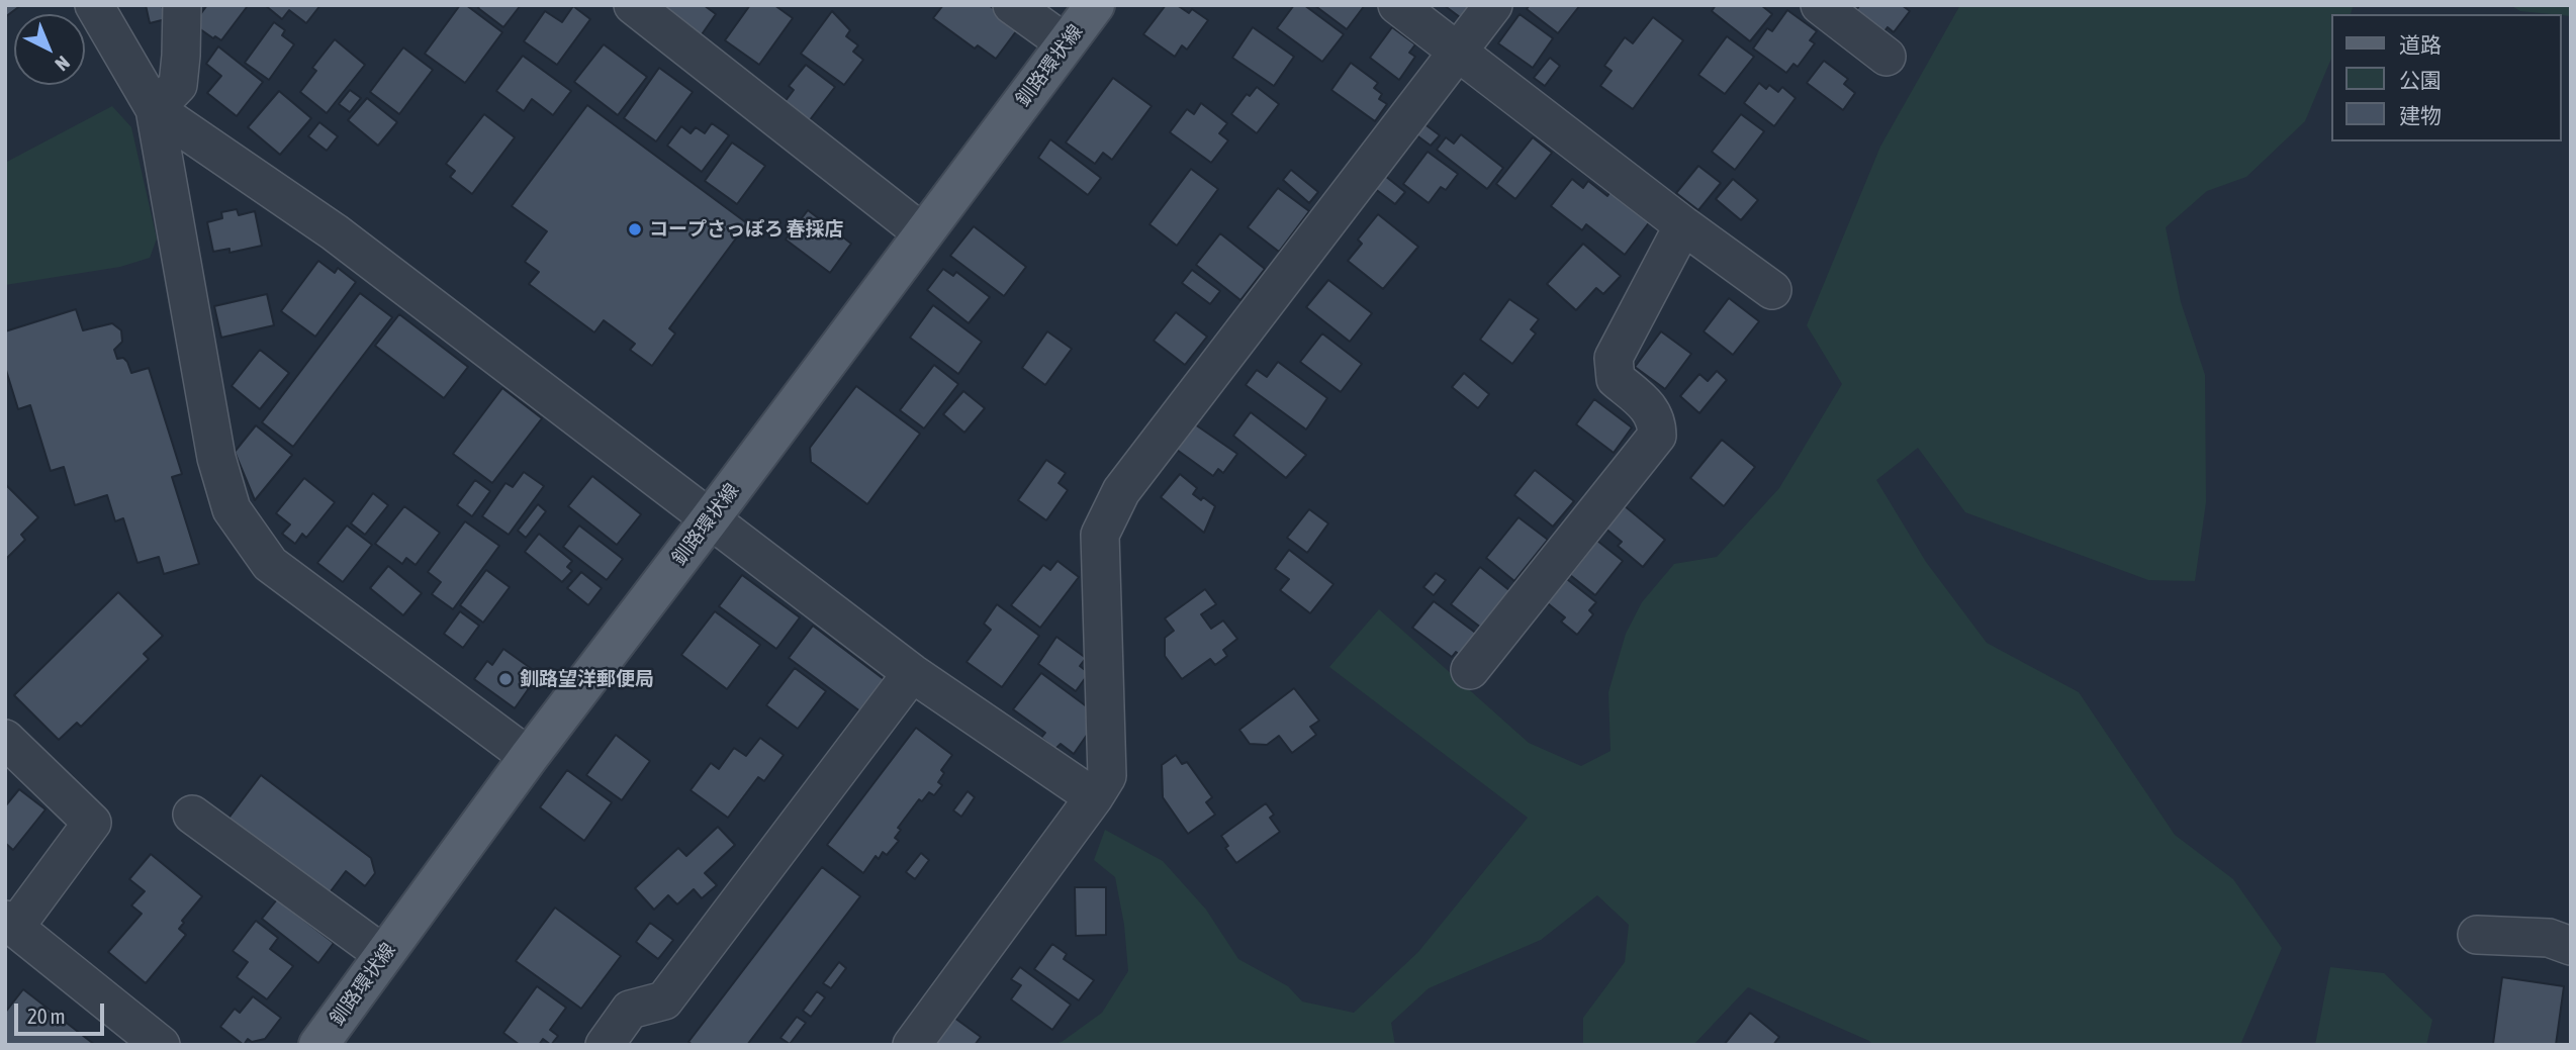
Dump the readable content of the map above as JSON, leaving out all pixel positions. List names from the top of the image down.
{
  "streets": {
    "main road": ["釧路環状線"]
  },
  "places": ["コープさっぽろ 春採店", "釧路望洋郵便局"],
  "legend": ["道路", "公園", "建物"],
  "scale_bar": "20 m",
  "north": "bottom right"
}
